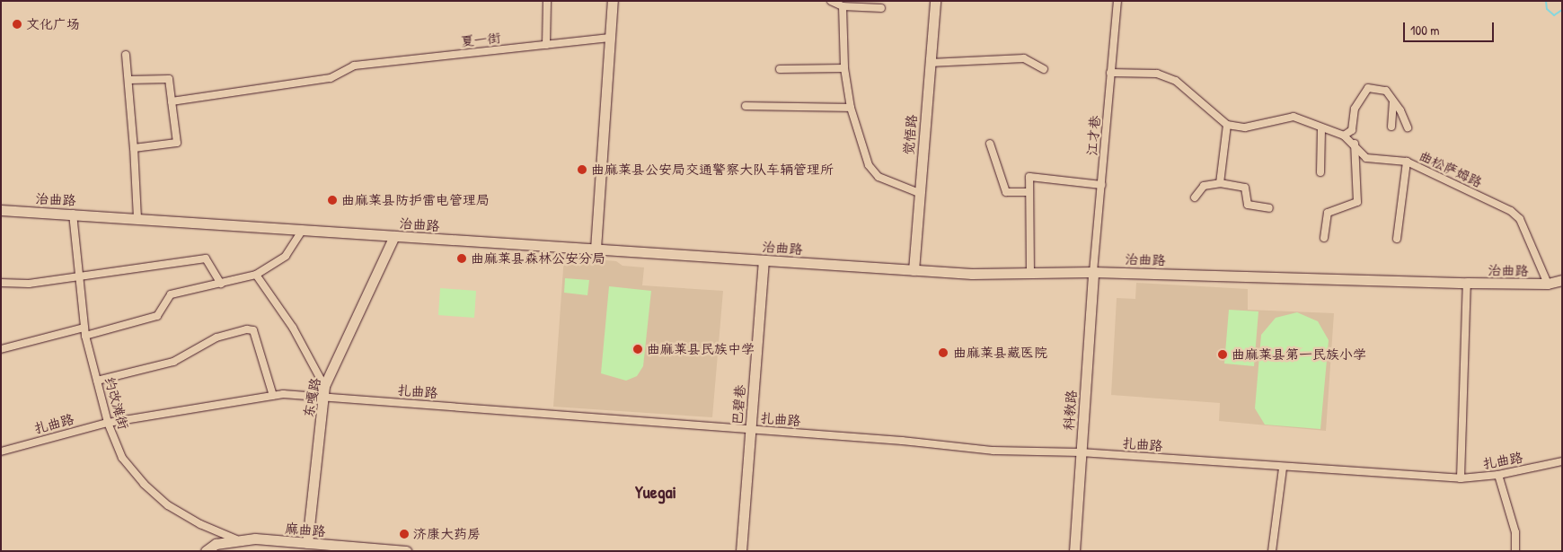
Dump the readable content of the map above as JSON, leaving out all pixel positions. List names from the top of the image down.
{
  "streets": {
    "main road": [
      "觉悟路",
      "治曲路",
      "东嘎路",
      "巴碧巷",
      "科教路",
      "麻曲路"
    ],
    "street": [
      "夏一街",
      "江才巷",
      "曲松萨姆路",
      "扎曲路",
      "约改滩街"
    ]
  },
  "crossings": [
    ["觉悟路", "治曲路"],
    ["江才巷", "治曲路"],
    ["江才巷", "科教路"],
    ["曲松萨姆路", "治曲路"],
    ["治曲路", "东嘎路"],
    ["治曲路", "约改滩街"],
    ["治曲路", "巴碧巷"],
    ["治曲路", "科教路"],
    ["扎曲路", "东嘎路"],
    ["扎曲路", "约改滩街"],
    ["扎曲路", "巴碧巷"],
    ["扎曲路", "科教路"],
    ["东嘎路", "麻曲路"],
    ["约改滩街", "麻曲路"]
  ],
  "districts": ["Yuegai"],
  "places": [
    "文化广场",
    "曲麻莱县公安局交通警察大队车辆管理所",
    "曲麻莱县防护雷电管理局",
    "曲麻莱县森林公安分局",
    "曲麻莱县民族中学",
    "曲麻莱县藏医院",
    "曲麻莱县第一民族小学",
    "济康大药房"
  ],
  "scale_bar": "100 m"
}
